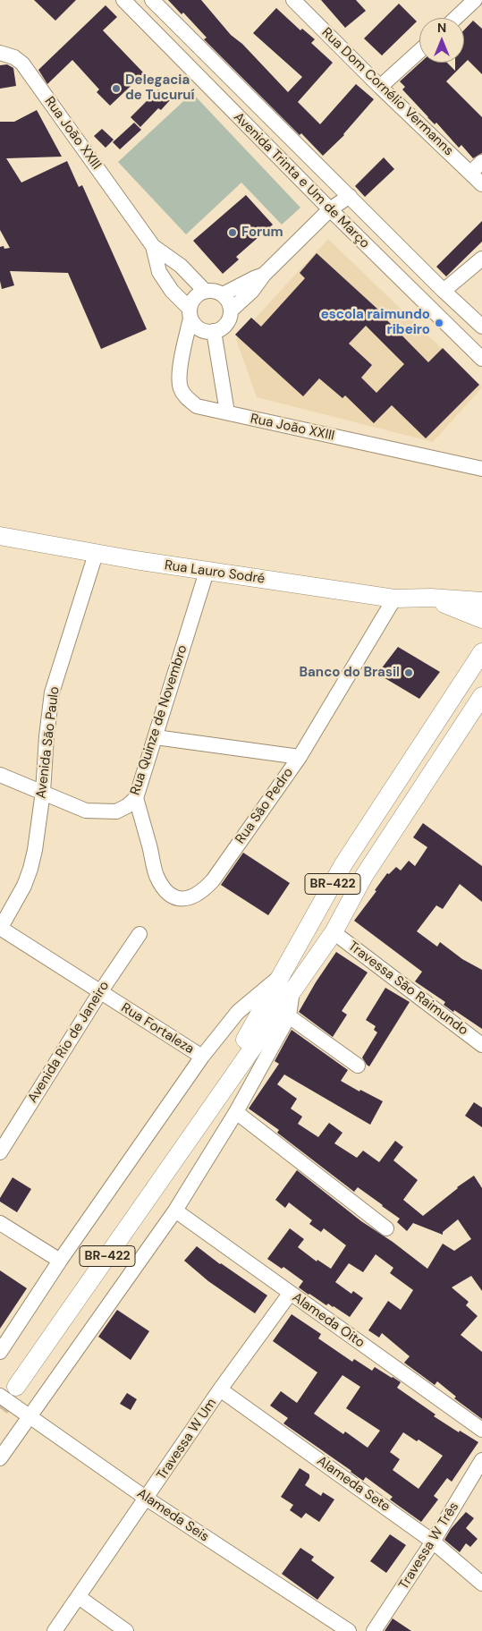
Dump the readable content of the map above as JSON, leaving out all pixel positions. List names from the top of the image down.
{
  "streets": {
    "main road": ["Rua Lauro Sodré", "BR-422"],
    "street": [
      "Rua Dom Cornélio Vermanns",
      "Rua João XXIII",
      "Avenida Trinta e Um de Março",
      "Rua Quinze de Novembro",
      "Avenida São Paulo",
      "Rua São Pedro",
      "Travessa São Raimundo",
      "Rua Fortaleza",
      "Avenida Rio de Janeiro",
      "Alameda Oito",
      "Travessa W Um",
      "Alameda Sete",
      "Alameda Seis",
      "Travessa W Três"
    ]
  },
  "crossings": [
    ["Rua Lauro Sodré", "Rua Quinze de Novembro"],
    ["Rua Lauro Sodré", "Avenida São Paulo"],
    ["Rua Lauro Sodré", "Rua São Pedro"],
    ["Rua Quinze de Novembro", "Avenida São Paulo"],
    ["Rua Quinze de Novembro", "Rua São Pedro"],
    ["Avenida São Paulo", "Rua Fortaleza"],
    ["BR-422", "Travessa São Raimundo"],
    ["Rua Fortaleza", "Avenida Rio de Janeiro"],
    ["Alameda Oito", "Travessa W Um"],
    ["Travessa W Um", "Alameda Sete"],
    ["Travessa W Um", "Alameda Seis"],
    ["Alameda Sete", "Travessa W Três"]
  ],
  "places": [
    "Delegacia de Tucuruí",
    "Forum",
    "escola raimundo ribeiro",
    "Banco do Brasil"
  ],
  "north": "top"
}
